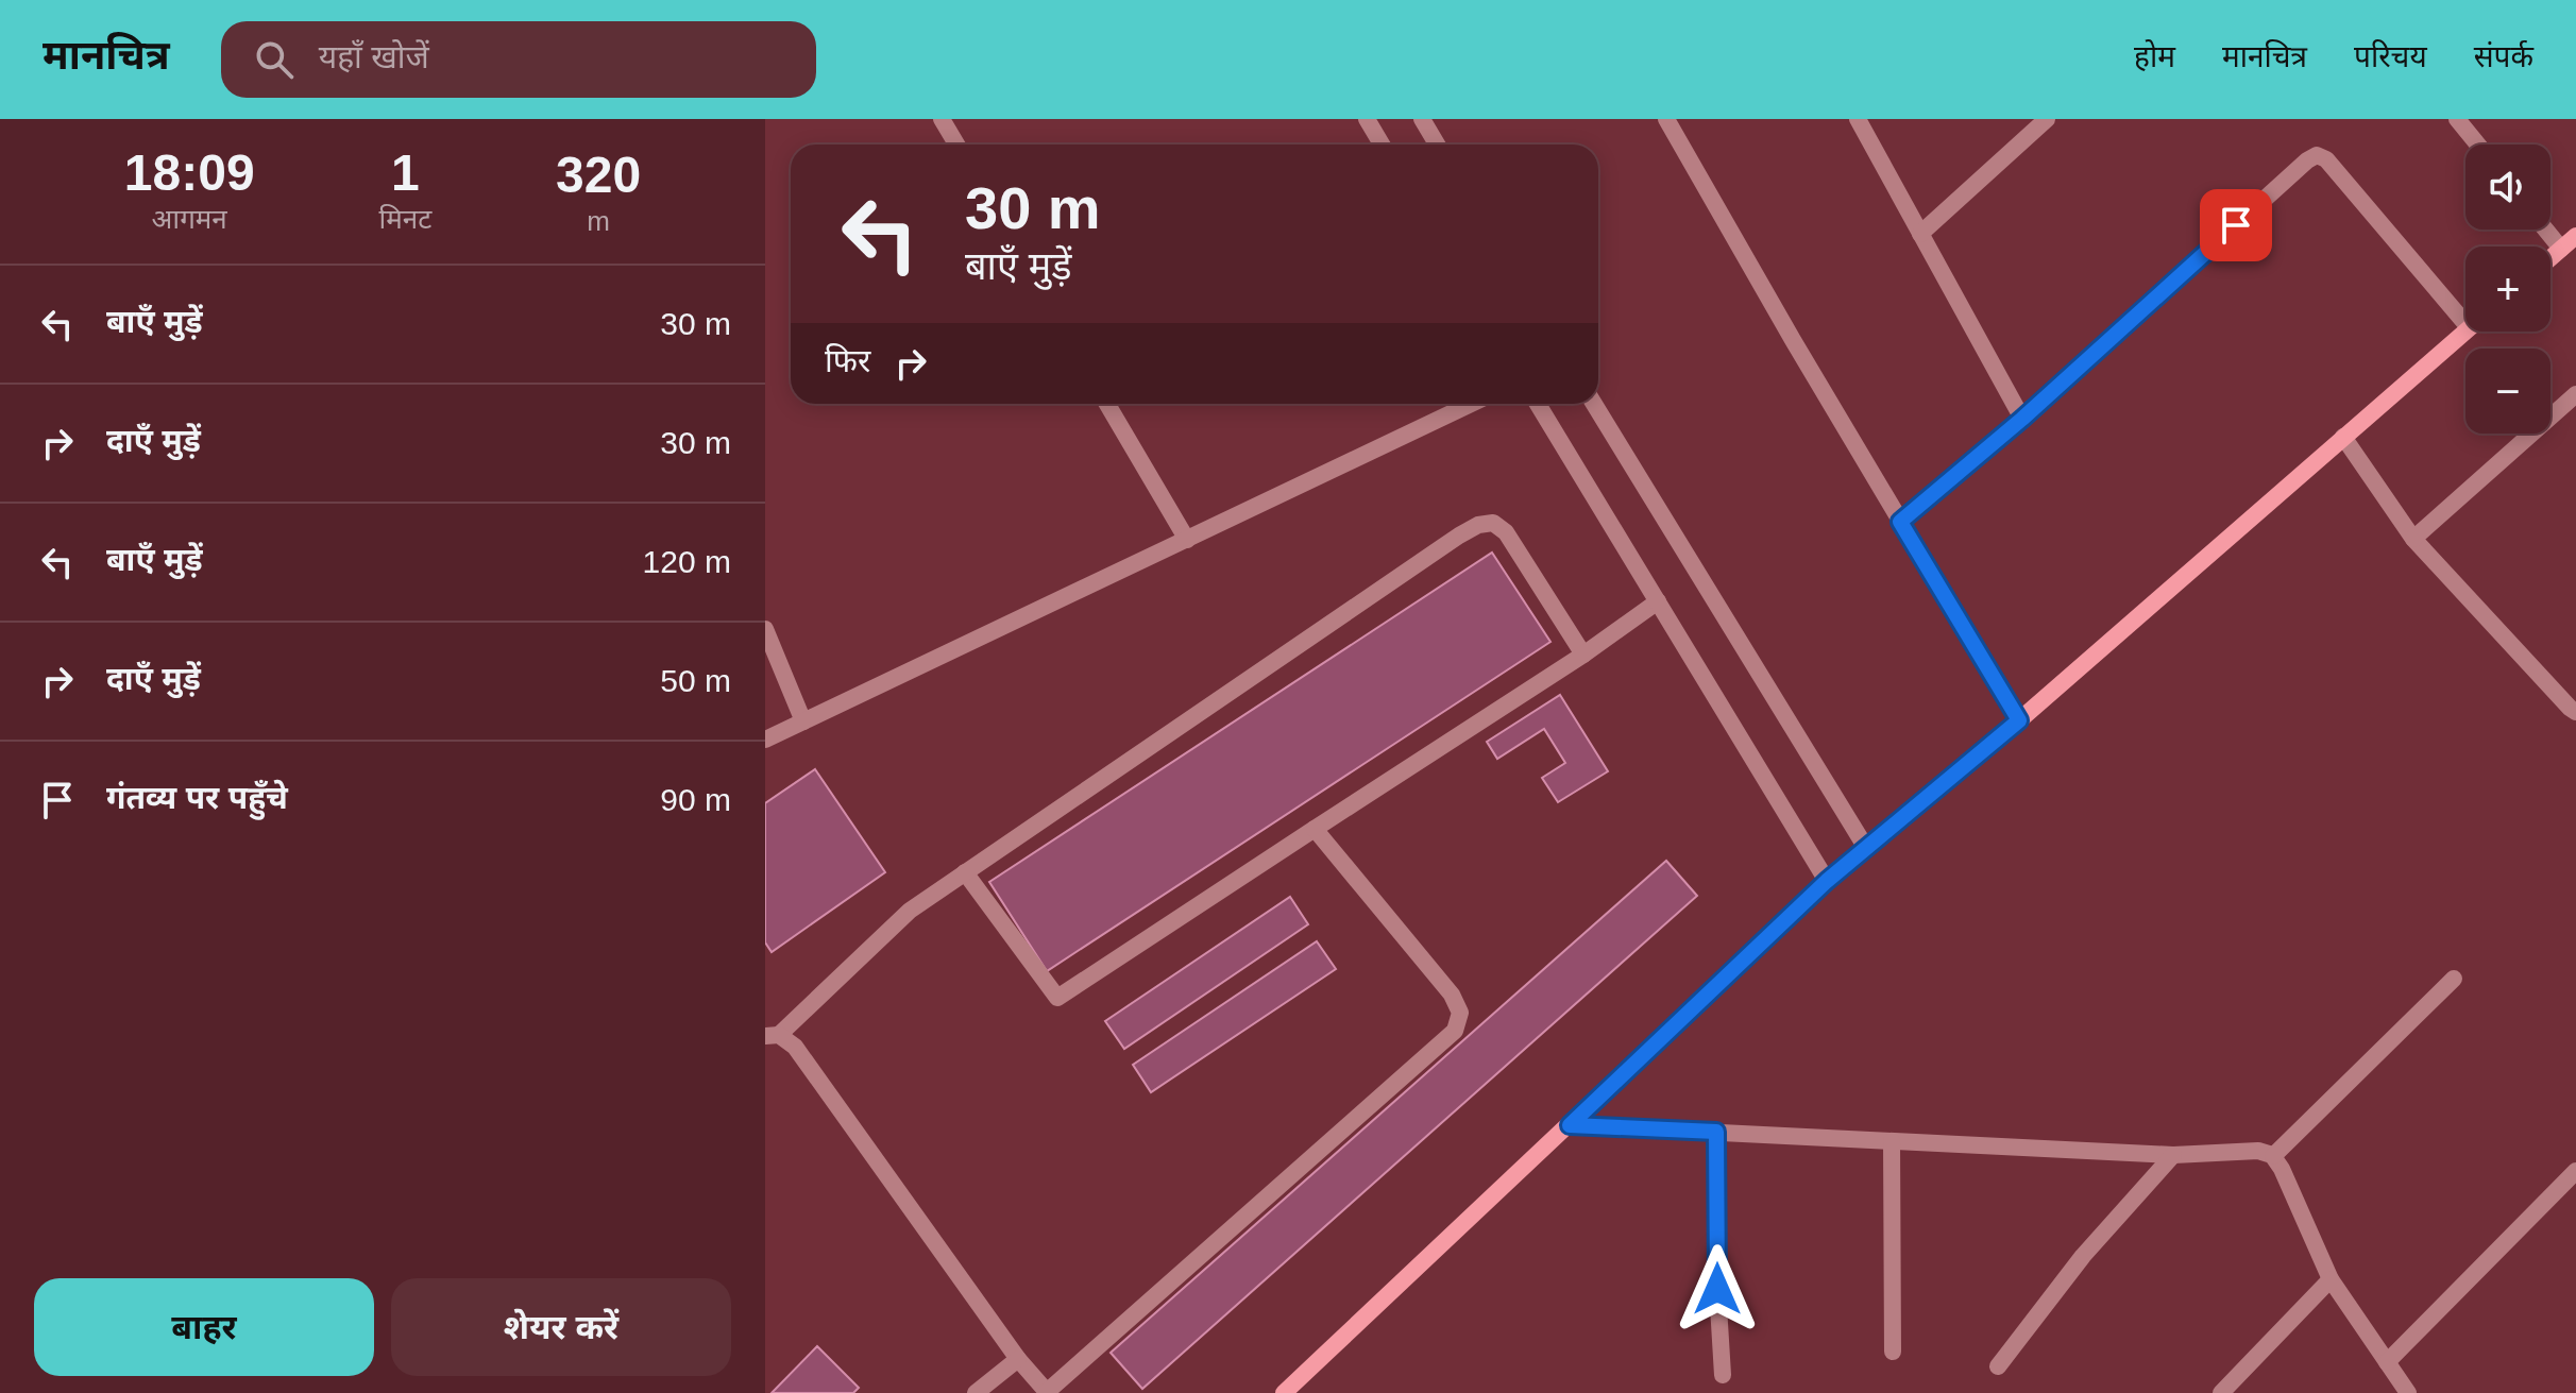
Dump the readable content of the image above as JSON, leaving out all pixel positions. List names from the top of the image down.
{
  "page": {
    "header": "मानचित्र",
    "search": "यहाँ खोजें",
    "nav": [
      "होम",
      "मानचित्र",
      "परिचय",
      "संपर्क"
    ],
    "eta": [
      "18:09",
      "आगमन",
      "1",
      "मिनट",
      "320",
      "m"
    ],
    "map_buttons": ["+", "−"],
    "turn": ["30 m", "बाएँ मुड़ें"],
    "list": [
      {
        "name": "बाएँ मुड़ें",
        "value": "30 m"
      },
      {
        "name": "दाएँ मुड़ें",
        "value": "30 m"
      },
      {
        "name": "बाएँ मुड़ें",
        "value": "120 m"
      },
      {
        "name": "दाएँ मुड़ें",
        "value": "50 m"
      },
      {
        "name": "गंतव्य पर पहुँचे",
        "value": "90 m"
      }
    ],
    "then": "फिर",
    "buttons": ["बाहर", "शेयर करें"]
  }
}
